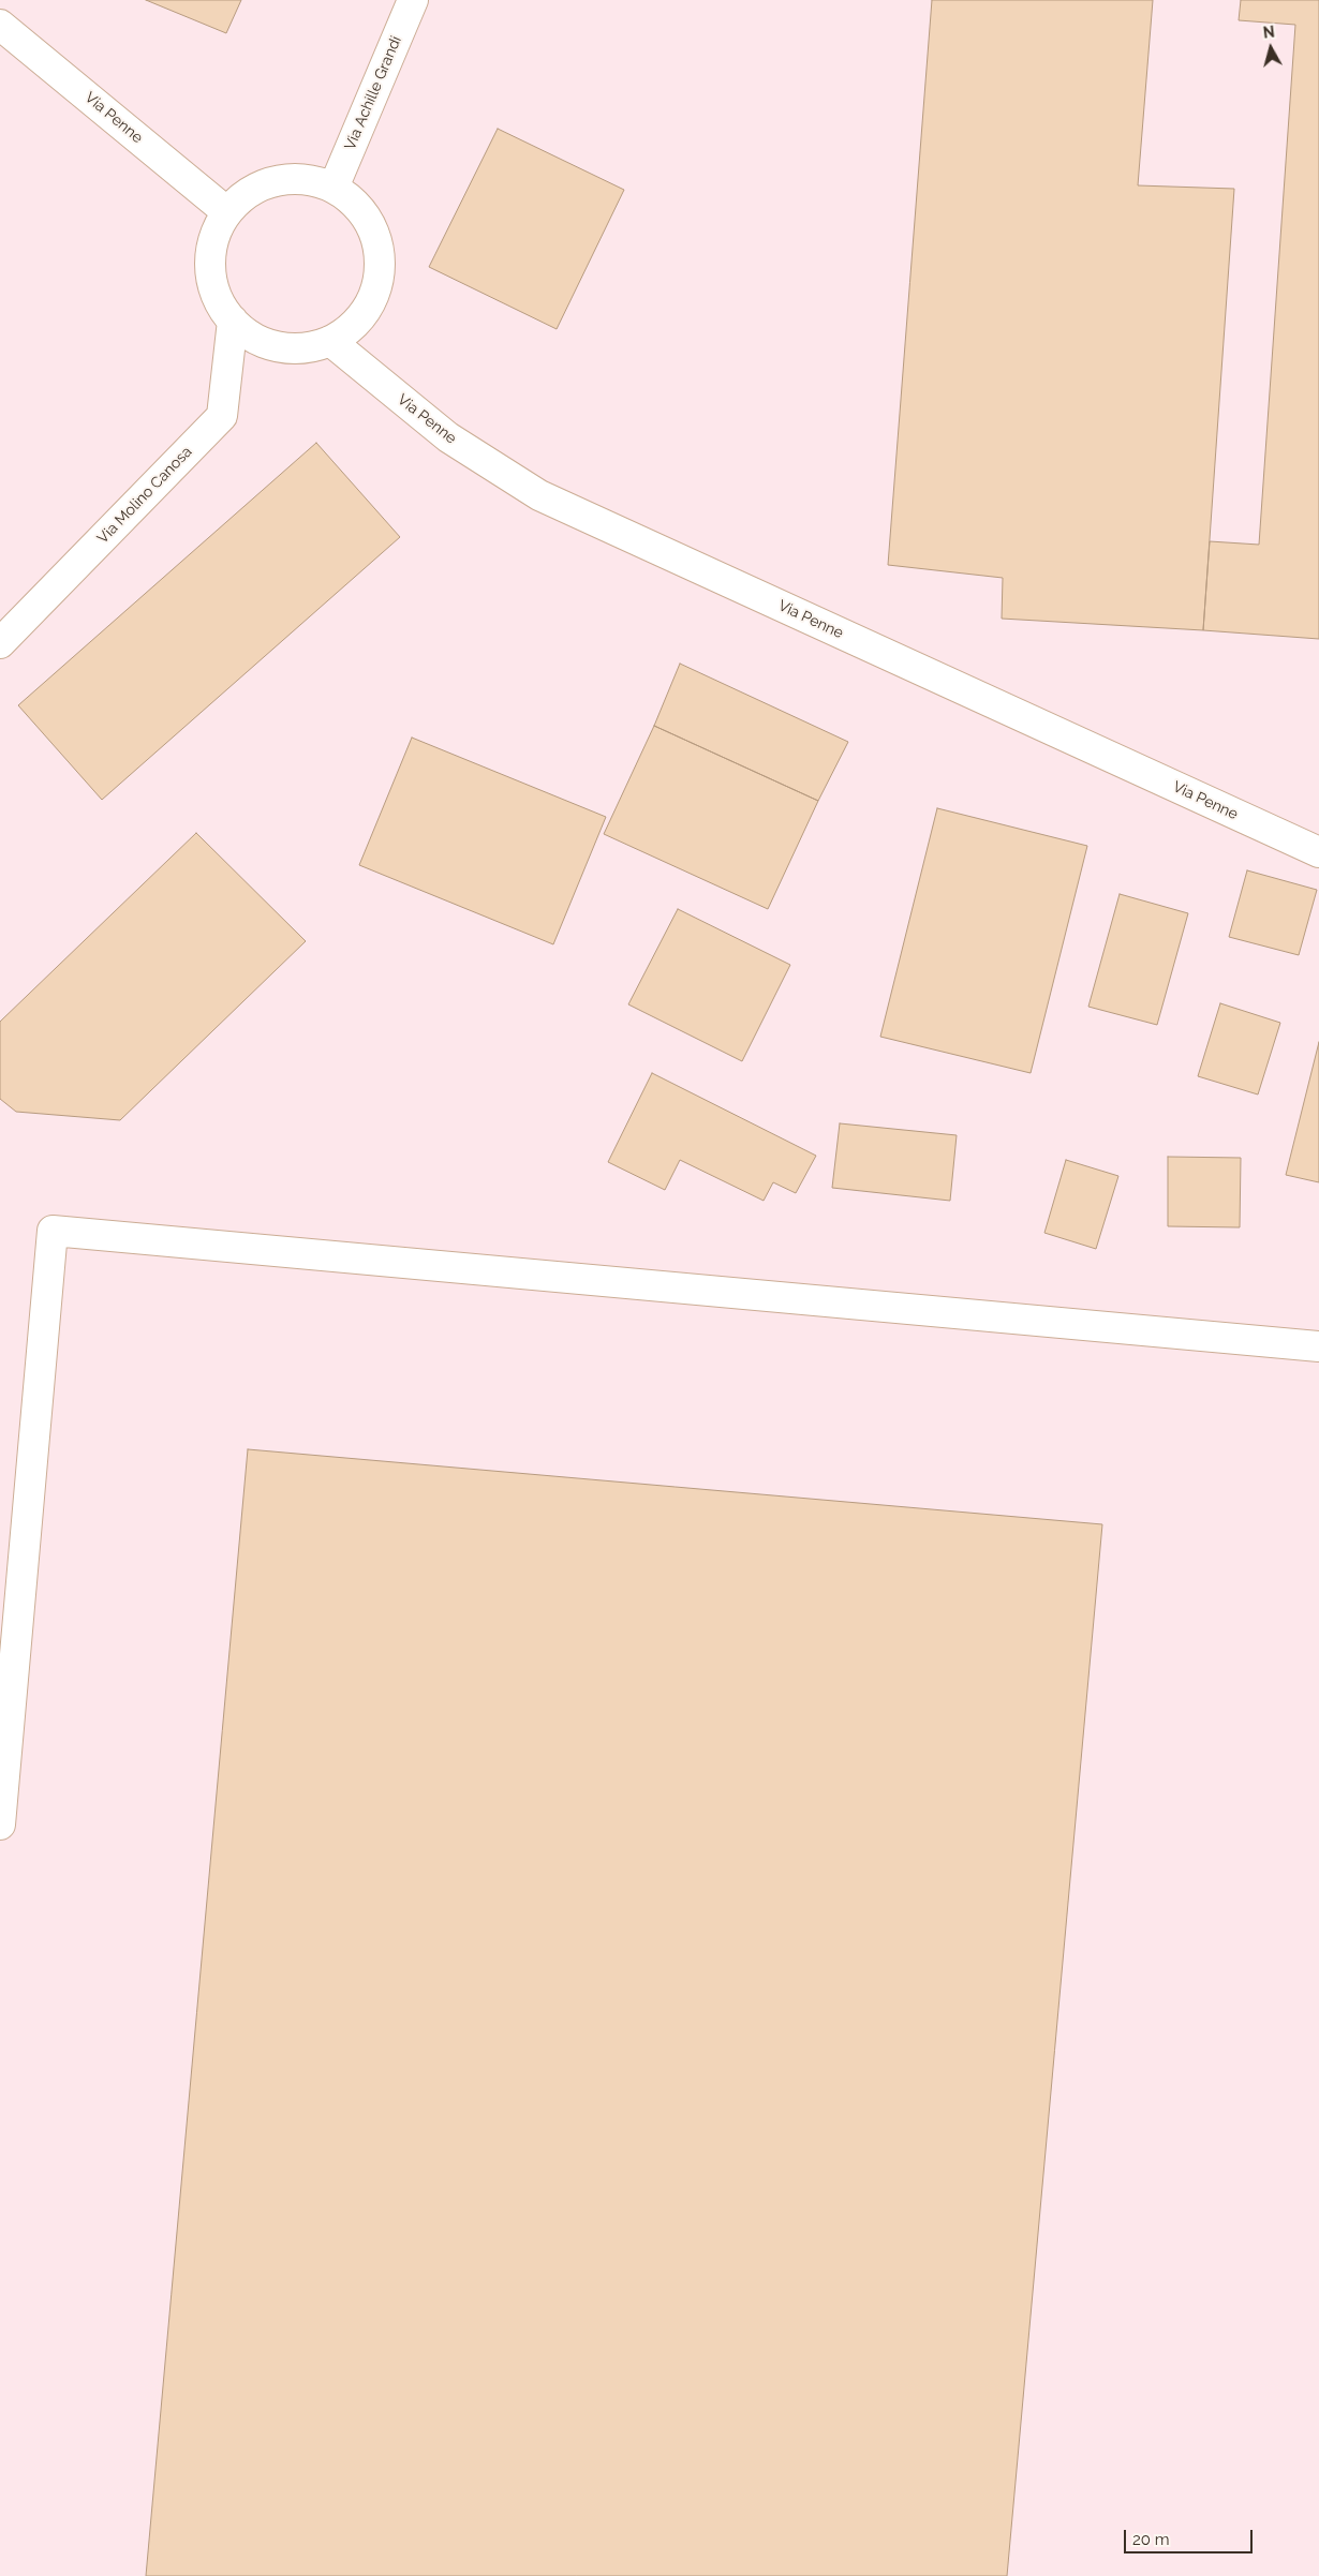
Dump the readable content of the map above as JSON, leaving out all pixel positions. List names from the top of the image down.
{
  "streets": {
    "street": ["Via Achille Grandi", "Via Penne", "Via Molino Canosa"]
  },
  "crossings": [
    ["Via Achille Grandi", "Via Penne"],
    ["Via Achille Grandi", "Via Molino Canosa"],
    ["Via Penne", "Via Molino Canosa"]
  ],
  "scale_bar": "20 m",
  "north": "top"
}
